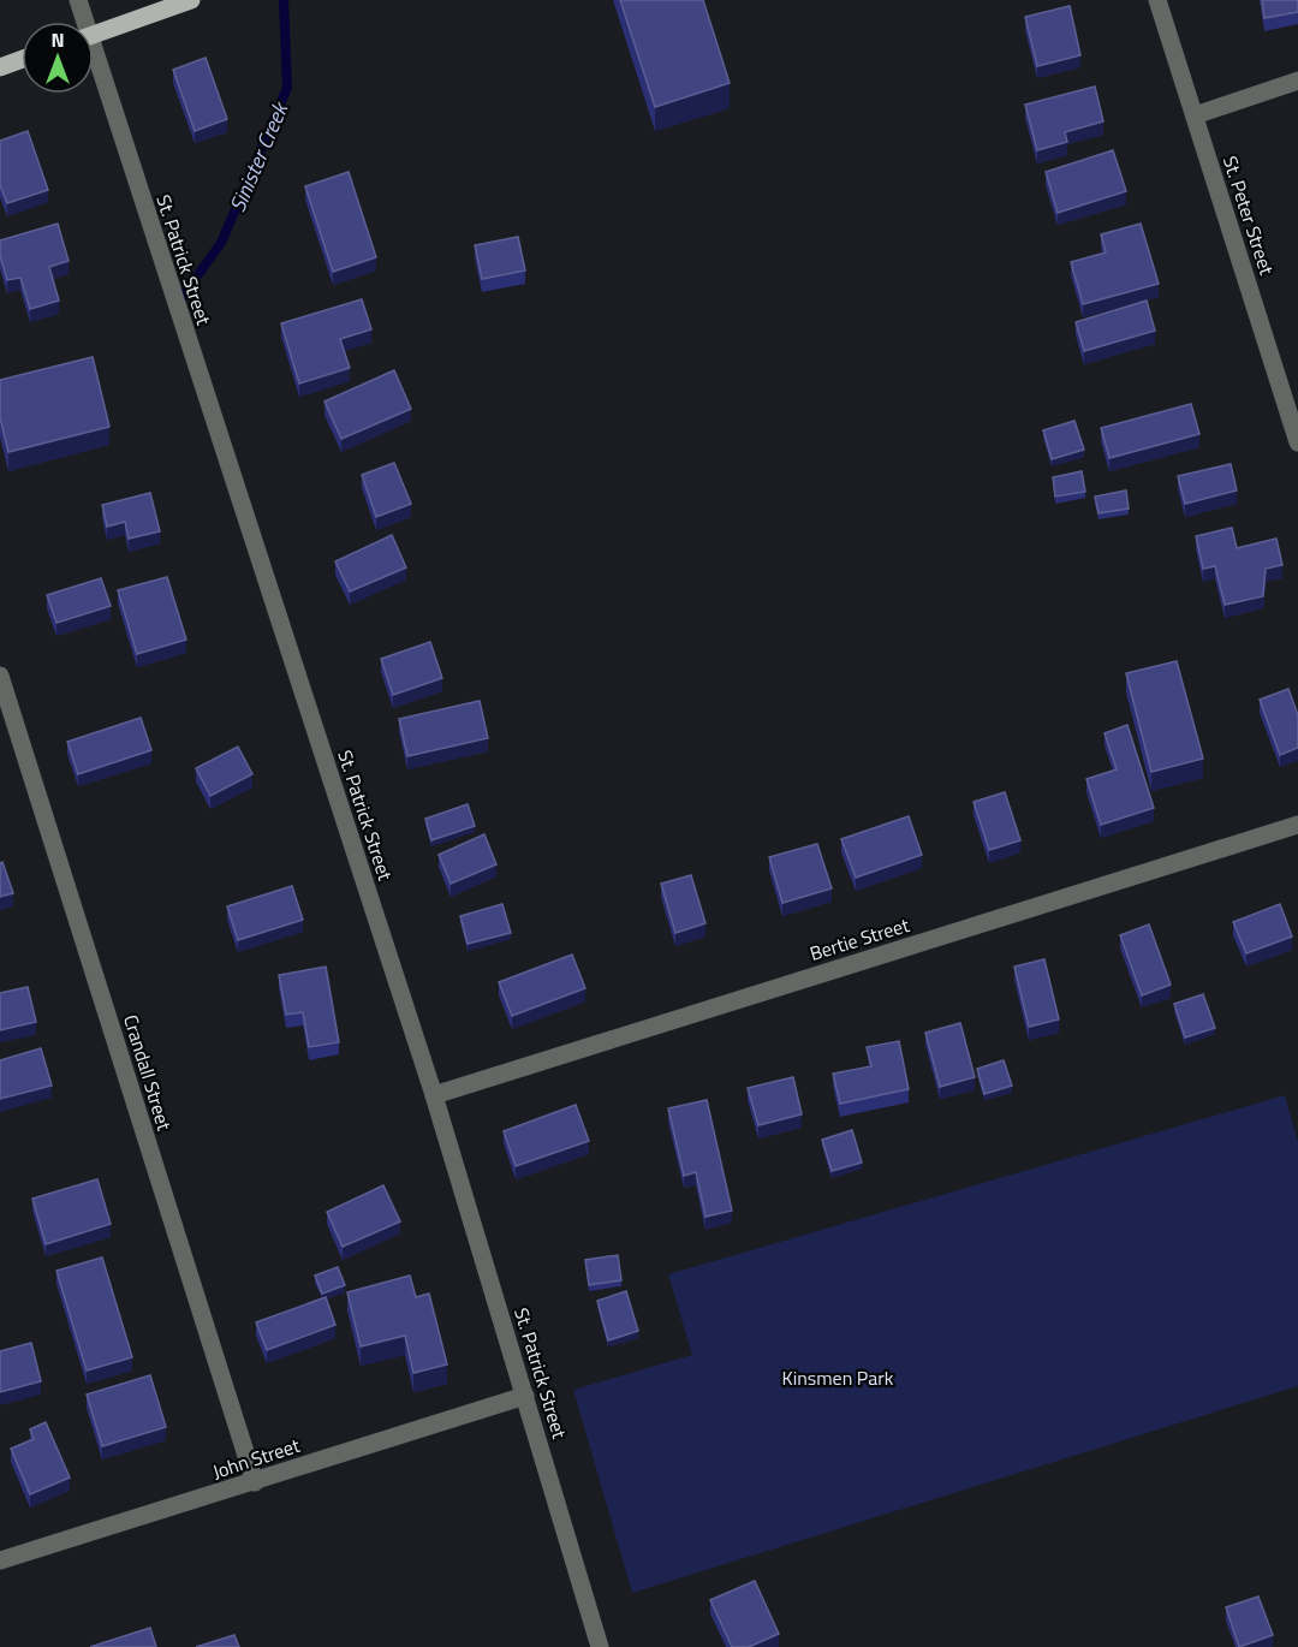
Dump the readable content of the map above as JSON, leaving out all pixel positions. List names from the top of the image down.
{
  "streets": {
    "street": [
      "St. Peter Street",
      "St. Patrick Street",
      "Bertie Street",
      "Crandall Street",
      "John Street"
    ]
  },
  "crossings": [
    ["St. Patrick Street", "Bertie Street"],
    ["St. Patrick Street", "John Street"],
    ["Crandall Street", "John Street"]
  ],
  "water": ["Sinister Creek"],
  "parks": ["Kinsmen Park"],
  "north": "top"
}
